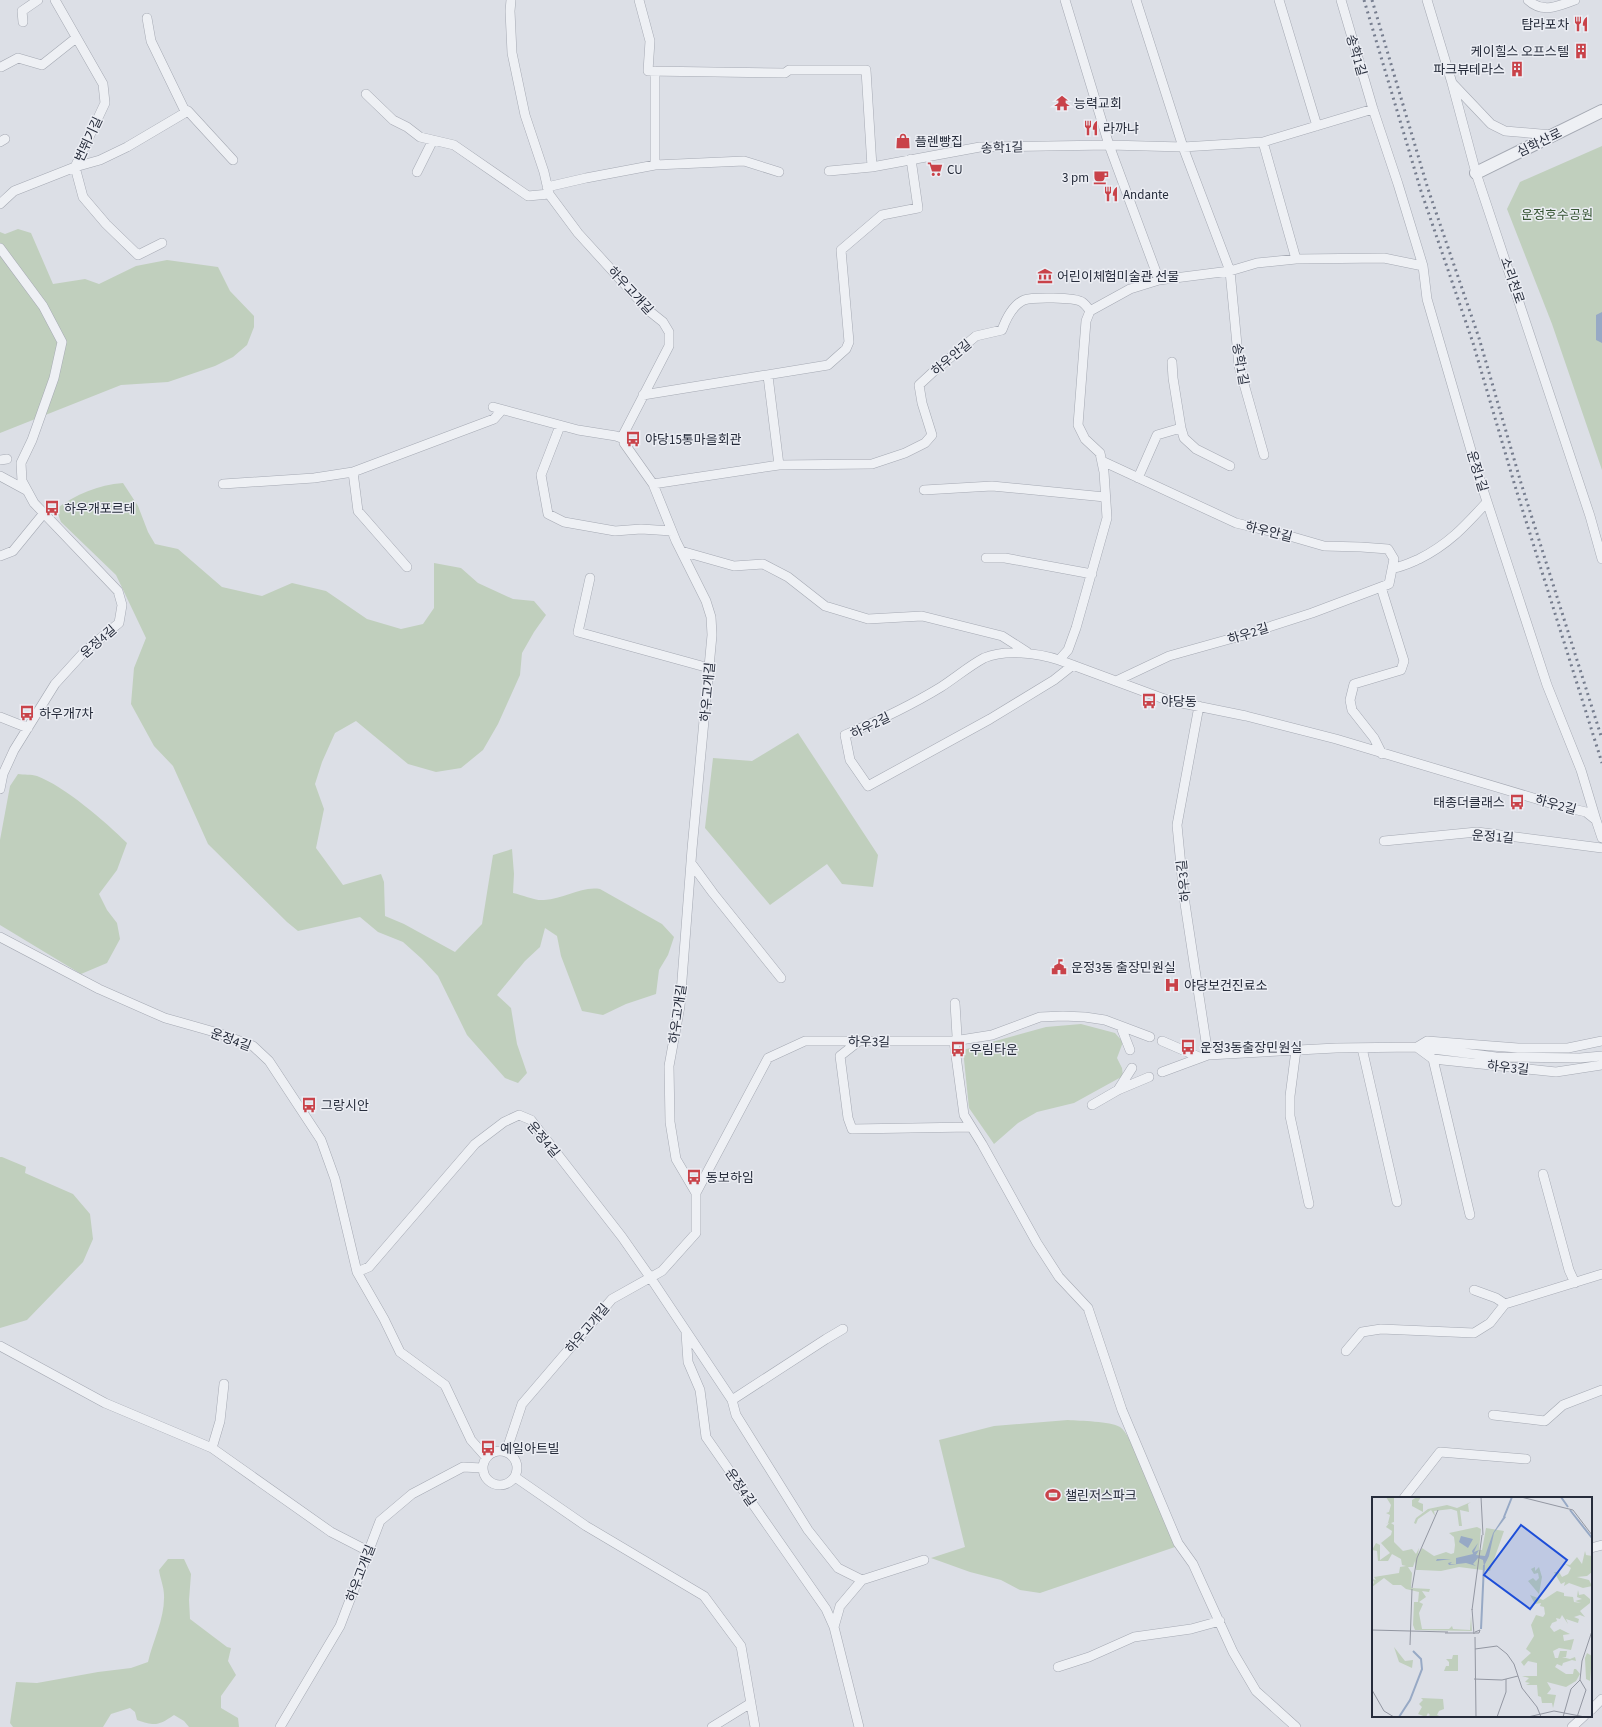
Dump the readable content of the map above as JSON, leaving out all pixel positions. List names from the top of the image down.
{
  "streets": {
    "street": [
      "송학1길",
      "번뛰기길",
      "심학산로",
      "소리천로",
      "하우고개길",
      "하우안길",
      "운정1길",
      "하우2길",
      "운정4길",
      "하우3길"
    ]
  },
  "crossings": [
    ["송학1길", "운정1길"],
    ["심학산로", "소리천로"],
    ["하우고개길", "운정4길"],
    ["하우고개길", "하우3길"],
    ["운정1길", "하우2길"],
    ["하우2길", "하우3길"]
  ],
  "parks": ["운정호수공원"],
  "places": {
    "restaurant": ["탐라포차", "라까냐", "Andante"],
    "building": ["케이힐스 오프스텔", "파크뷰테라스"],
    "temple": ["능력교회"],
    "shop": ["플렌빵집"],
    "supermarket": ["CU"],
    "cafe": ["3 pm"],
    "museum": ["어린이체험미술관 선물"],
    "bus stop": [
      "야당15통마을회관",
      "하우개포르테",
      "야당동",
      "하우개7차",
      "태종더클래스",
      "운정3동출장민원실",
      "우림타운",
      "그랑시안",
      "동보하임",
      "예일아트빌"
    ],
    "public building": ["운정3동 출장민원실"],
    "hospital": ["야당보건진료소"],
    "sports": ["챌린저스파크"]
  }
}
